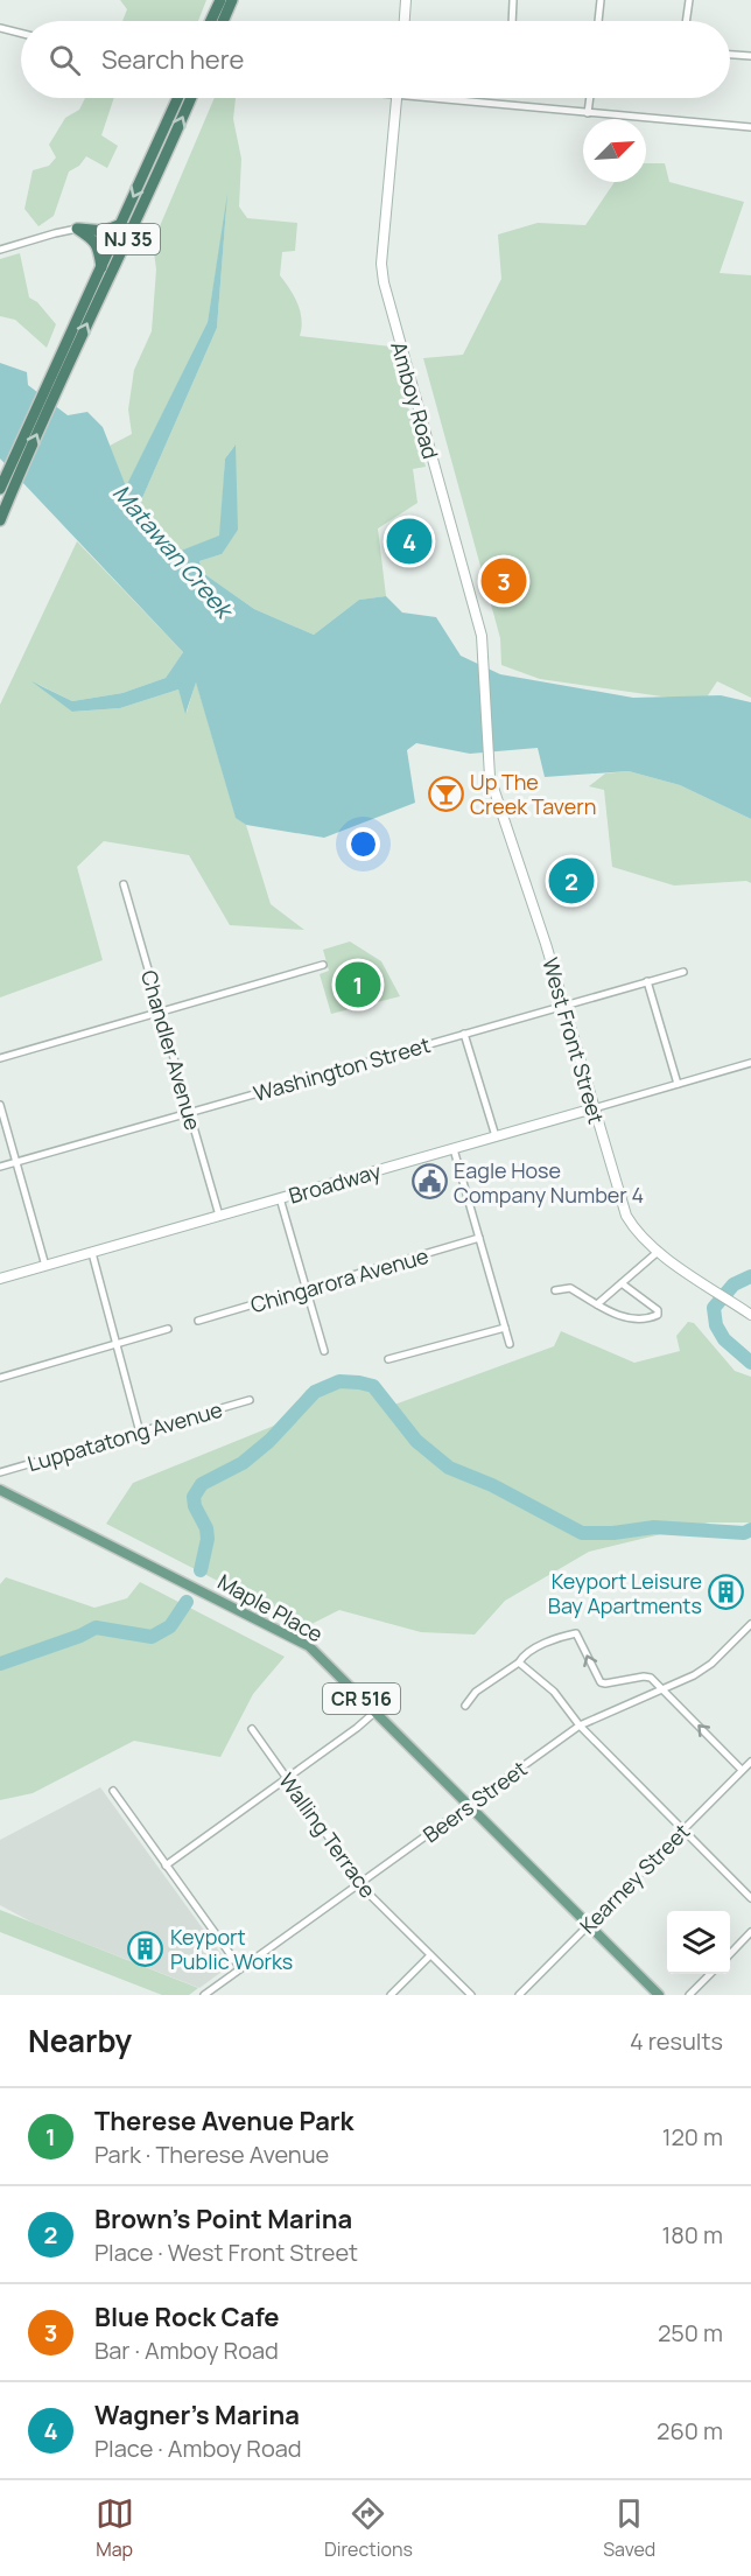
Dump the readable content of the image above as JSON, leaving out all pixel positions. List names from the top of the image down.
{
  "streets": {
    "highway": ["NJ 35"],
    "main road": [
      "Amboy Road",
      "West Front Street",
      "Broadway",
      "Maple Place",
      "CR 516"
    ],
    "street": [
      "Chandler Avenue",
      "Washington Street",
      "Chingarora Avenue",
      "Luppatatong Avenue",
      "Beers Street",
      "Walling Terrace",
      "Kearney Street"
    ]
  },
  "crossings": [
    ["Amboy Road", "West Front Street"],
    ["West Front Street", "Washington Street"],
    ["West Front Street", "Broadway"],
    ["Chandler Avenue", "Washington Street"],
    ["Chandler Avenue", "Broadway"],
    ["Maple Place", "Beers Street"],
    ["Maple Place", "Kearney Street"],
    ["Beers Street", "Walling Terrace"]
  ],
  "water": ["Matawan Creek"],
  "places": {
    "bar": ["Up The Creek Tavern"],
    "public building": ["Eagle Hose Company Number 4"],
    "building": ["Keyport Leisure Bay Apartments", "Keyport Public Works"]
  },
  "north": "top right",
  "page": {
    "search": "Search here",
    "pins": [
      "4",
      "3",
      "2",
      "1"
    ],
    "heading": ["Nearby", "4 results"],
    "list": [
      {
        "mark": "1",
        "name": "Therese Avenue Park",
        "note": "Park · Therese Avenue",
        "value": "120 m"
      },
      {
        "mark": "2",
        "name": "Brown's Point Marina",
        "note": "Place · West Front Street",
        "value": "180 m"
      },
      {
        "mark": "3",
        "name": "Blue Rock Cafe",
        "note": "Bar · Amboy Road",
        "value": "250 m"
      },
      {
        "mark": "4",
        "name": "Wagner's Marina",
        "note": "Place · Amboy Road",
        "value": "260 m"
      }
    ],
    "nav": ["Map", "Directions", "Saved"]
  }
}
